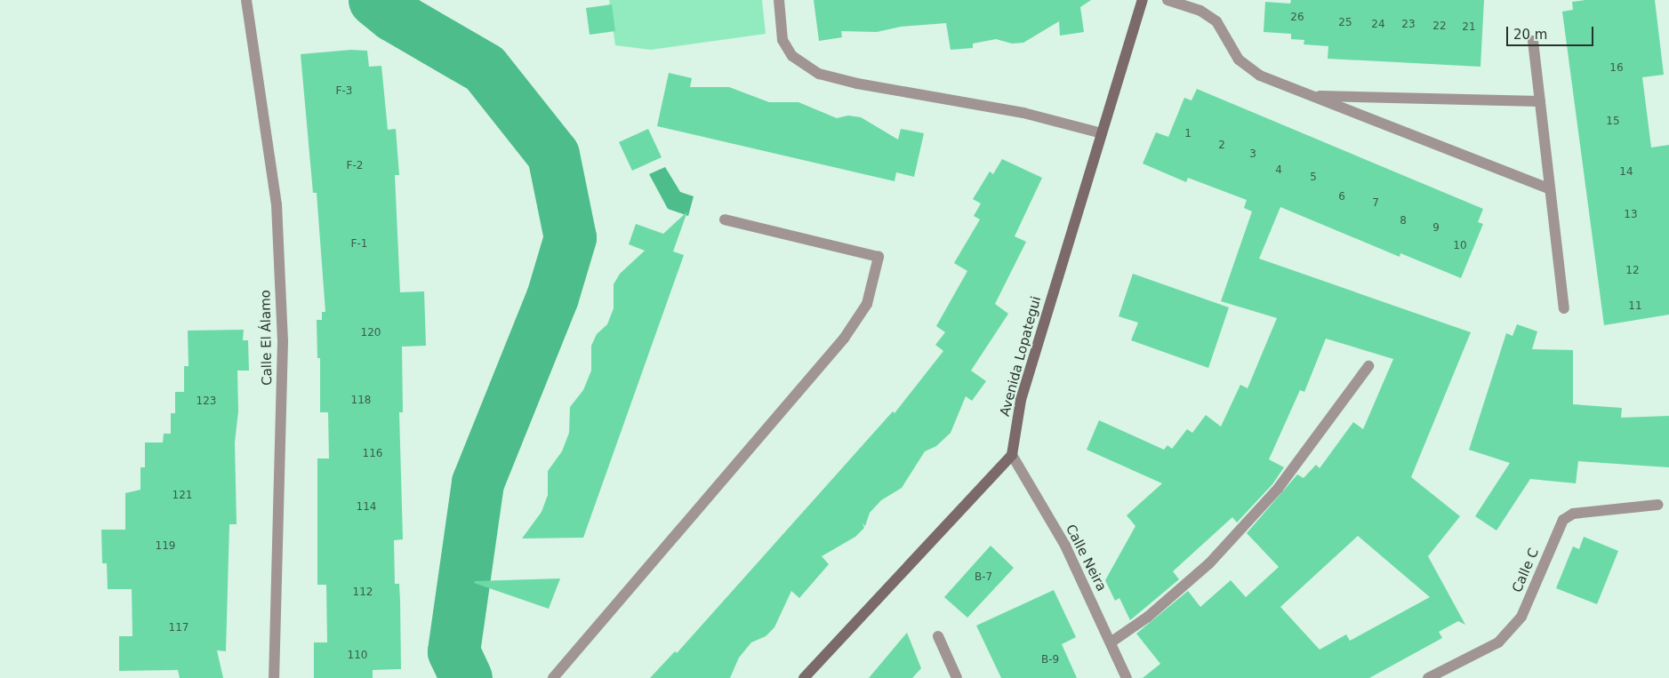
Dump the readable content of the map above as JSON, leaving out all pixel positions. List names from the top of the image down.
{
  "streets": {
    "street": [
      "Calle El Álamo",
      "Avenida Lopategui",
      "Calle Neira",
      "Calle C"
    ]
  },
  "crossings": [
    ["Avenida Lopategui", "Calle Neira"]
  ],
  "house_numbers": [
    "26",
    "25",
    "24",
    "23",
    "22",
    "21",
    "16",
    "F-3",
    "15",
    "1",
    "2",
    "3",
    "F-2",
    "4",
    "14",
    "5",
    "6",
    "7",
    "13",
    "8",
    "9",
    "F-1",
    "10",
    "12",
    "11",
    "120",
    "118",
    "123",
    "116",
    "121",
    "114",
    "119",
    "B-7",
    "112",
    "117",
    "110",
    "B-9"
  ],
  "scale_bar": "20 m"
}
